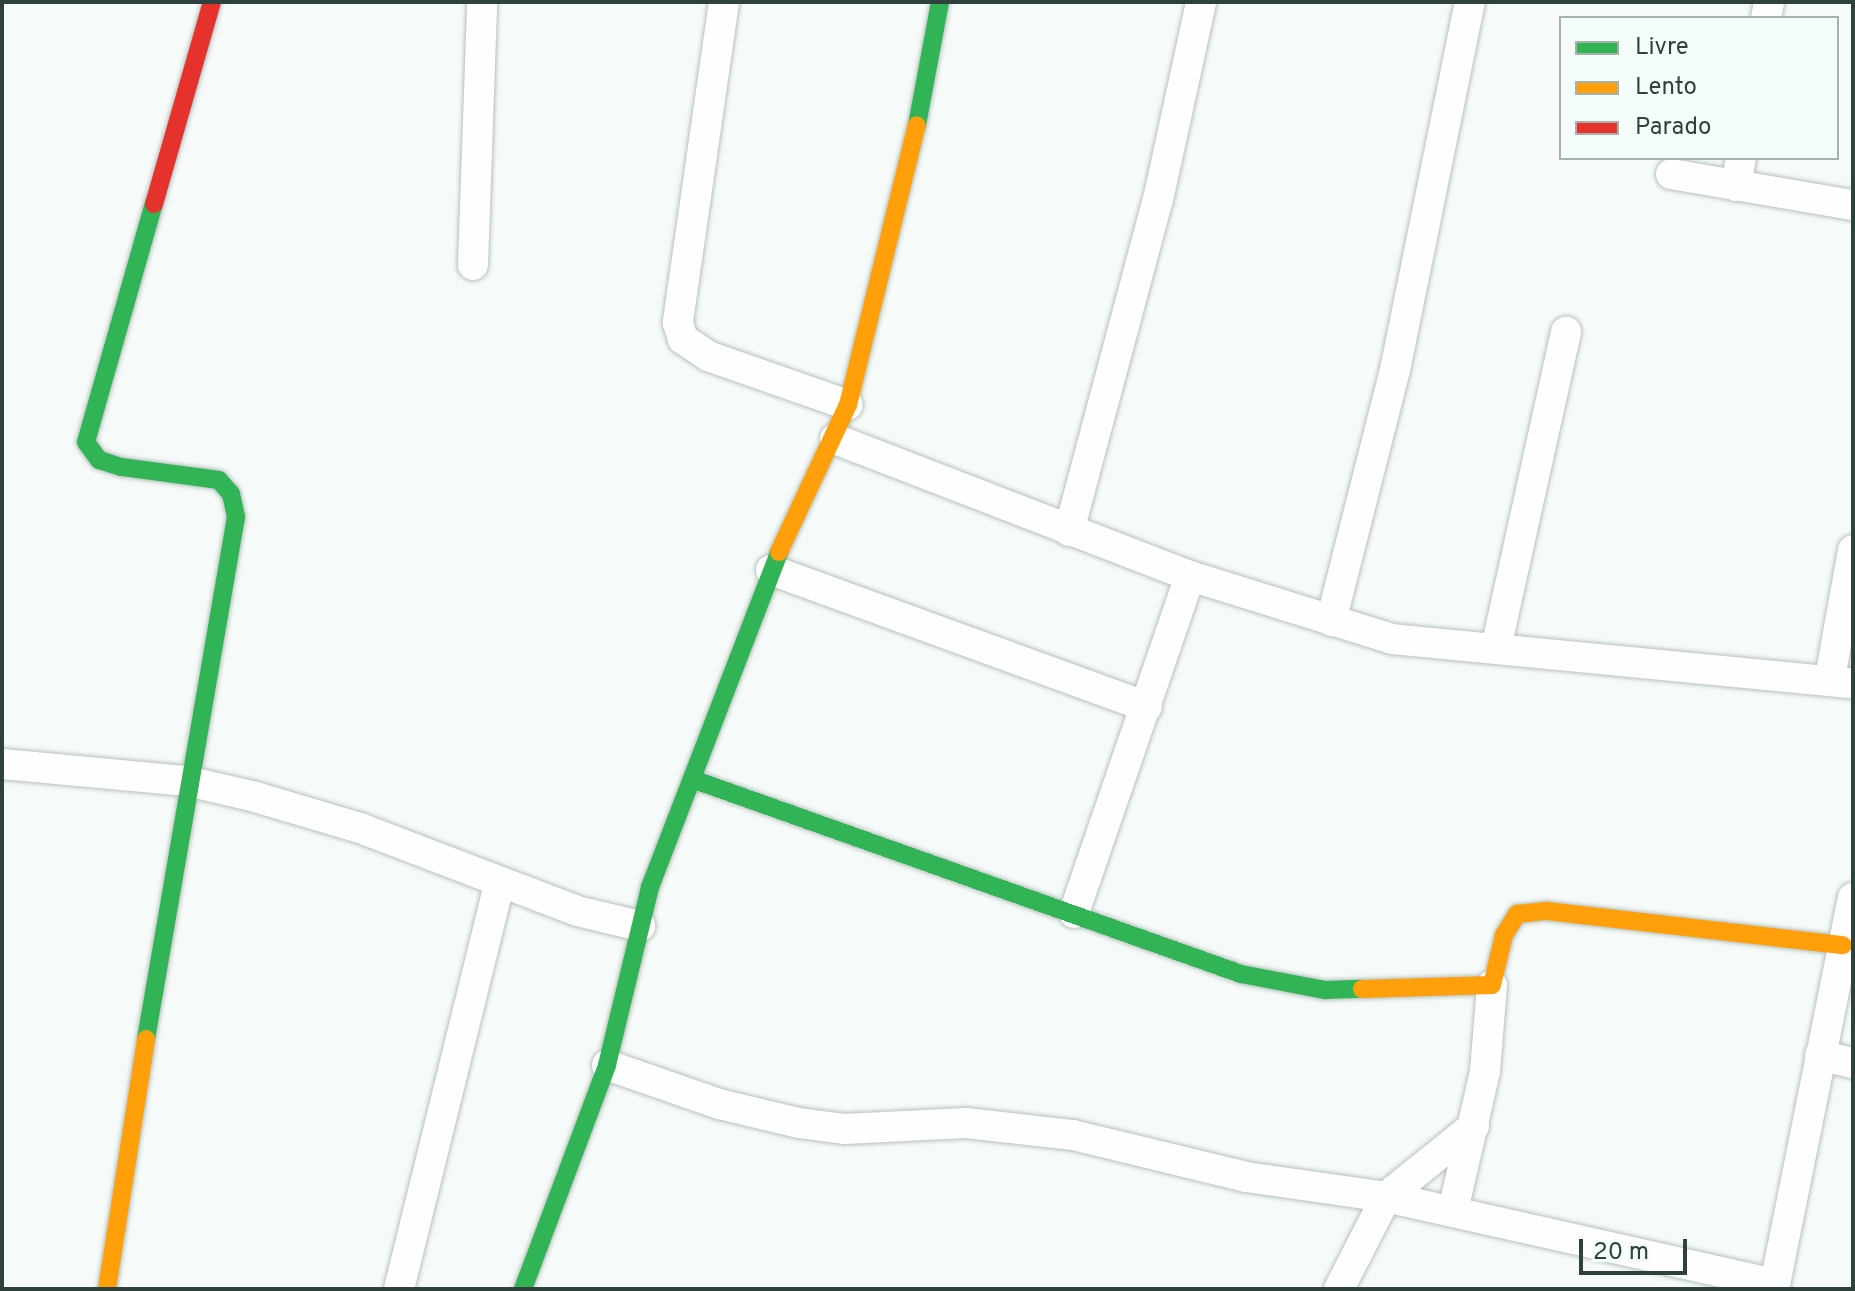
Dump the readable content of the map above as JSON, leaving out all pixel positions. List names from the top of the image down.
{
  "legend": ["Livre", "Lento", "Parado"],
  "scale_bar": "20 m"
}
